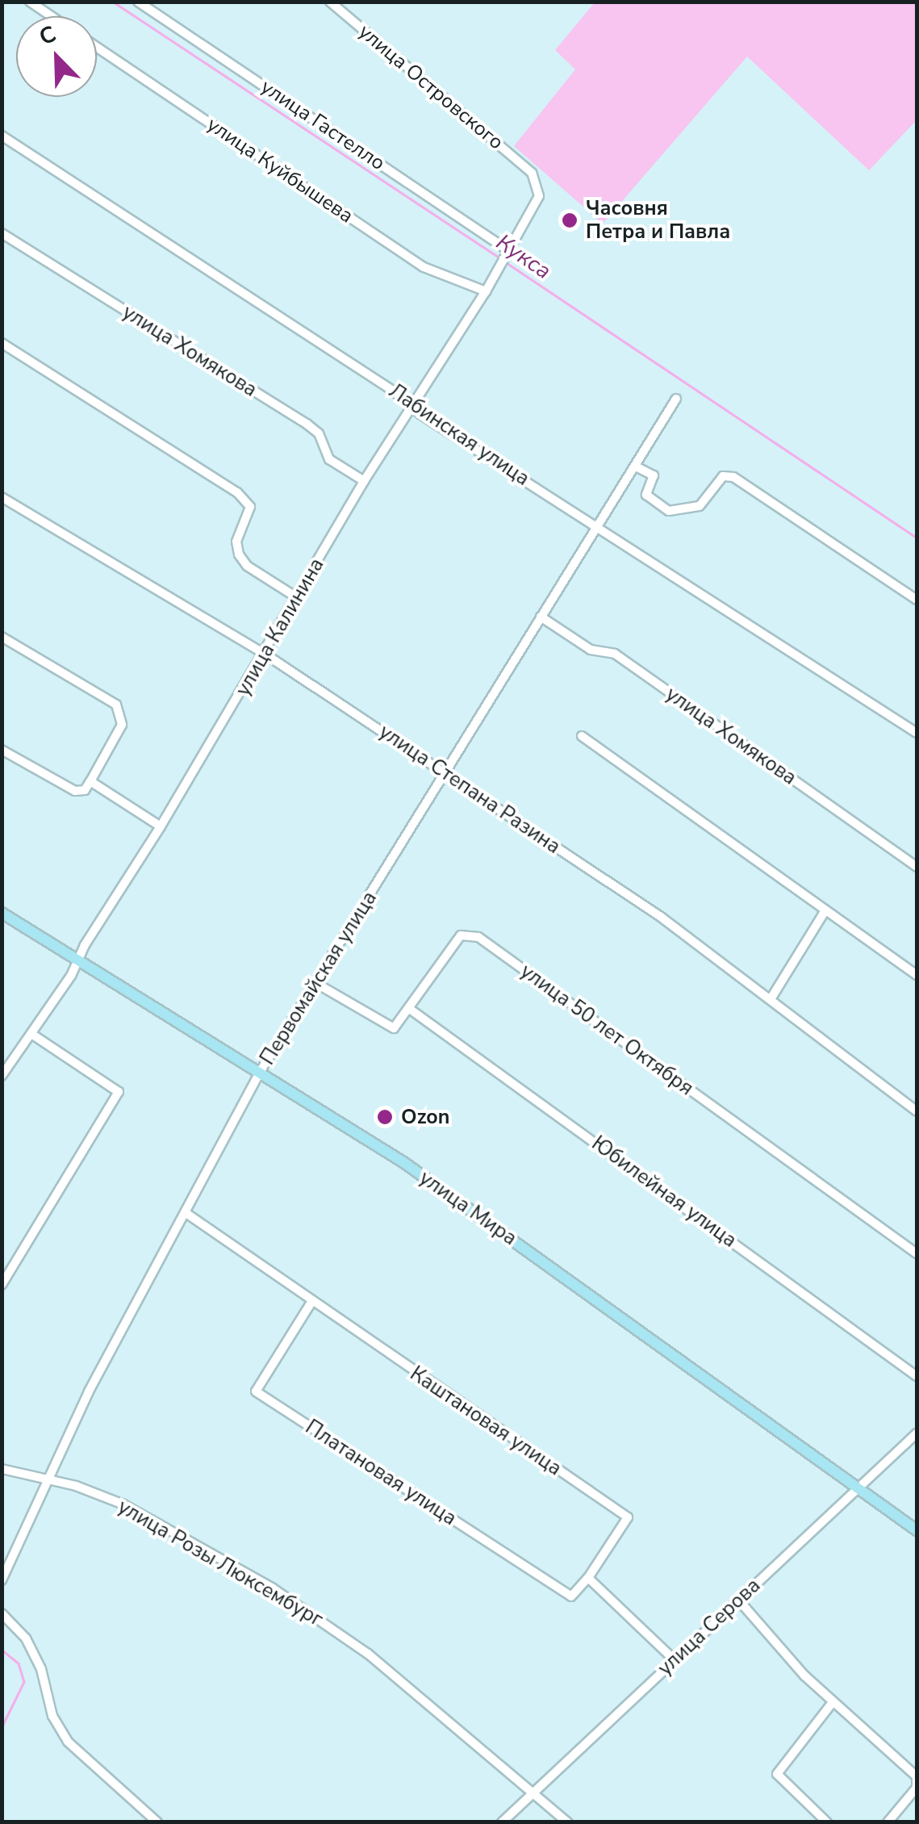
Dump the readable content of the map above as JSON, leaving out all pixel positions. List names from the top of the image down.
{
  "streets": {
    "main road": ["улица Мира"],
    "street": [
      "улица Островского",
      "улица Гастелло",
      "улица Куйбышева",
      "улица Хомякова",
      "Лабинская улица",
      "улица Калинина",
      "улица Степана Разина",
      "Первомайская улица",
      "улица 50 лет Октября",
      "Юбилейная улица",
      "Каштановая улица",
      "Платановая улица",
      "улица Розы Люксембург",
      "улица Серова"
    ]
  },
  "crossings": [
    ["улица Островского", "улица Калинина"],
    ["улица Гастелло", "улица Калинина"],
    ["улица Куйбышева", "улица Калинина"],
    ["улица Хомякова", "улица Калинина"],
    ["улица Хомякова", "Первомайская улица"],
    ["Лабинская улица", "улица Калинина"],
    ["Лабинская улица", "Первомайская улица"],
    ["улица Калинина", "улица Степана Разина"],
    ["улица Калинина", "улица Мира"],
    ["улица Степана Разина", "Первомайская улица"],
    ["Первомайская улица", "улица Мира"],
    ["Первомайская улица", "Каштановая улица"],
    ["Первомайская улица", "улица Розы Люксембург"],
    ["улица 50 лет Октября", "Юбилейная улица"],
    ["улица Мира", "улица Серова"],
    ["Каштановая улица", "Платановая улица"],
    ["улица Розы Люксембург", "улица Серова"]
  ],
  "water": ["Кукса"],
  "places": ["Часовня Петра и Павла", "Ozon"],
  "north": "top left"
}
